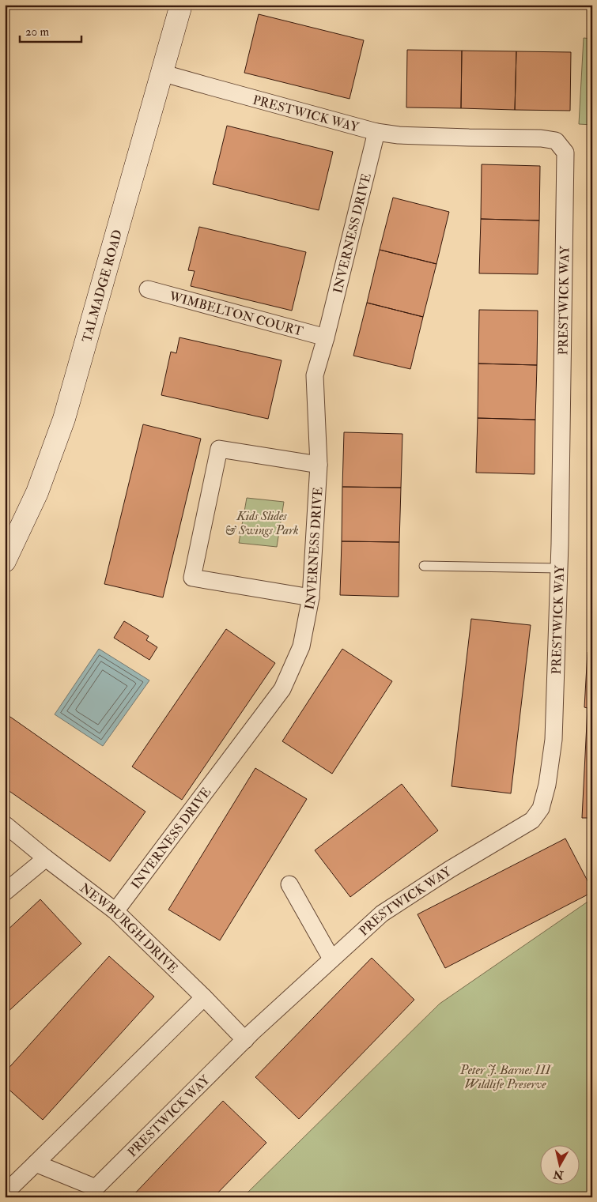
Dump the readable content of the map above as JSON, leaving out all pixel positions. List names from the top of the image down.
{
  "streets": {
    "street": [
      "PRESTWICK WAY",
      "INVERNESS DRIVE",
      "TALMADGE ROAD",
      "WIMBELTON COURT",
      "NEWBURGH DRIVE"
    ]
  },
  "crossings": [
    ["PRESTWICK WAY", "INVERNESS DRIVE"],
    ["PRESTWICK WAY", "TALMADGE ROAD"],
    ["PRESTWICK WAY", "NEWBURGH DRIVE"],
    ["INVERNESS DRIVE", "WIMBELTON COURT"],
    ["INVERNESS DRIVE", "NEWBURGH DRIVE"]
  ],
  "parks": ["Kids Slides & Swings Park", "Peter J. Barnes III Wildlife Preserve"],
  "scale_bar": "20 m",
  "north": "bottom"
}
